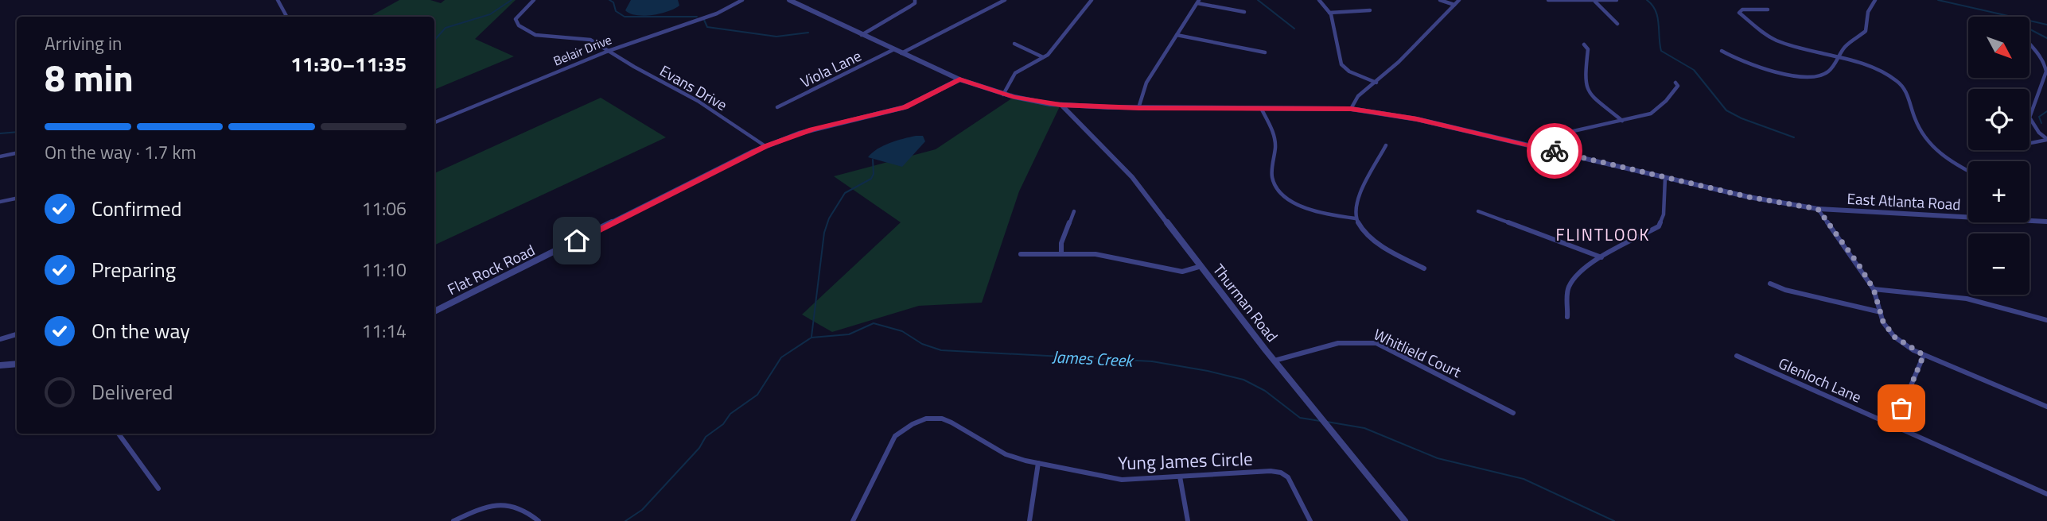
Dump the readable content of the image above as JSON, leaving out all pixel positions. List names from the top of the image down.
{
  "streets": {
    "street": [
      "Belair Drive",
      "Viola Lane",
      "Evans Drive",
      "East Atlanta Road",
      "Flat Rock Road",
      "Thurman Road",
      "Whitlield Court",
      "Glenloch Lane",
      "Yung James Circle"
    ]
  },
  "crossings": [
    ["Belair Drive", "Evans Drive"],
    ["Viola Lane", "East Atlanta Road"],
    ["Evans Drive", "Flat Rock Road"],
    ["East Atlanta Road", "Flat Rock Road"],
    ["East Atlanta Road", "Thurman Road"],
    ["Thurman Road", "Whitlield Court"]
  ],
  "districts": ["FLINTLOOK"],
  "water": ["James Creek"],
  "north": "bottom right",
  "page": {
    "map_buttons": ["+", "−"],
    "heading": ["8 min", "Arriving in", "11:30–11:35"],
    "bar": "On the way · 1.7 km",
    "list": [
      ["Confirmed", "11:06"],
      ["Preparing", "11:10"],
      ["On the way", "11:14"],
      "Delivered"
    ]
  }
}
